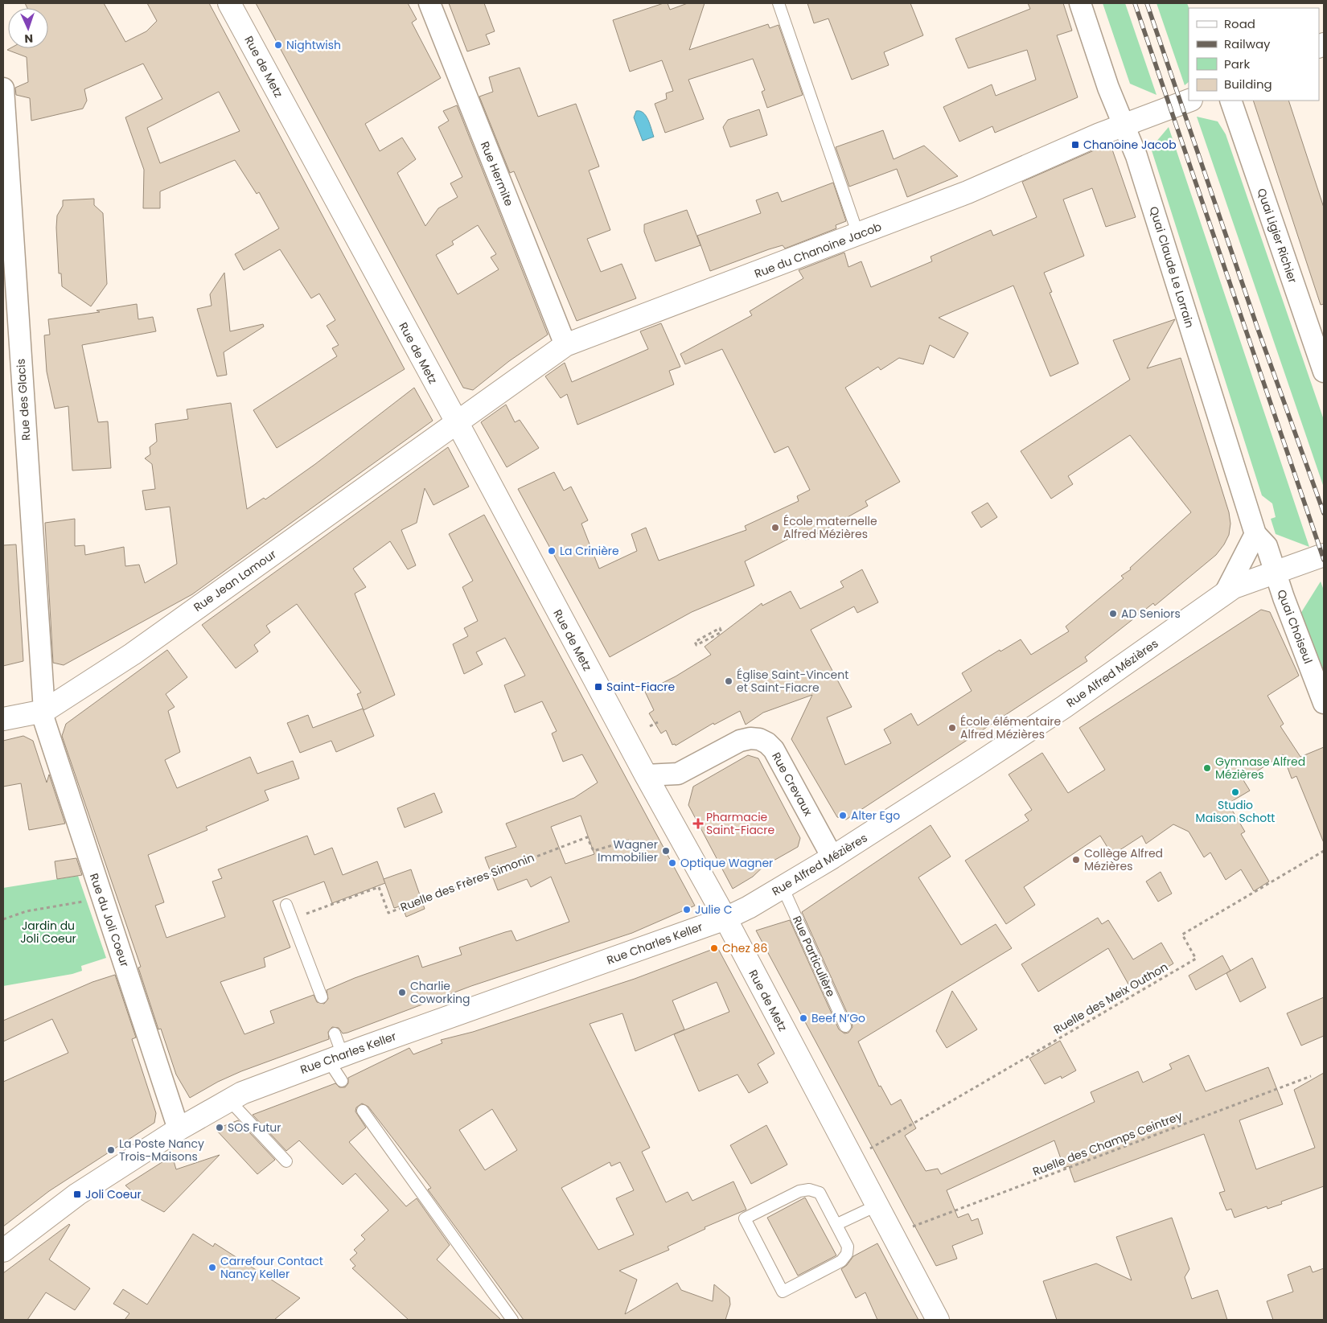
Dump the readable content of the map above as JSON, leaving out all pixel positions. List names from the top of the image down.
{
  "streets": {
    "main road": [
      "Rue de Metz",
      "Rue du Chanoine Jacob",
      "Rue Jean Lamour",
      "Rue Alfred Mézières",
      "Rue Charles Keller"
    ],
    "street": [
      "Rue Hermite",
      "Quai Ligier Richier",
      "Quai Claude Le Lorrain",
      "Rue des Glacis",
      "Quai Choiseul",
      "Rue Crevaux",
      "Rue du Joli Coeur"
    ],
    "lane": ["Rue Particulière"],
    "path": ["Ruelle des Frères Simonin", "Ruelle des Meix Outhon", "Ruelle des Champs Ceintrey"]
  },
  "crossings": [
    ["Rue de Metz", "Rue du Chanoine Jacob"],
    ["Rue de Metz", "Rue Jean Lamour"],
    ["Rue de Metz", "Rue Alfred Mézières"],
    ["Rue de Metz", "Rue Crevaux"],
    ["Rue de Metz", "Rue Charles Keller"],
    ["Rue Hermite", "Rue du Chanoine Jacob"],
    ["Rue du Chanoine Jacob", "Quai Claude Le Lorrain"],
    ["Rue du Chanoine Jacob", "Rue Jean Lamour"],
    ["Quai Claude Le Lorrain", "Quai Choiseul"],
    ["Quai Claude Le Lorrain", "Rue Alfred Mézières"],
    ["Rue des Glacis", "Rue Jean Lamour"],
    ["Rue des Glacis", "Rue du Joli Coeur"],
    ["Rue Jean Lamour", "Rue du Joli Coeur"],
    ["Quai Choiseul", "Rue Alfred Mézières"],
    ["Rue Alfred Mézières", "Rue Crevaux"],
    ["Rue Alfred Mézières", "Rue Charles Keller"],
    ["Rue Alfred Mézières", "Rue Particulière"],
    ["Rue du Joli Coeur", "Rue Charles Keller"]
  ],
  "parks": ["Jardin du Joli Coeur"],
  "places": {
    "other": [
      "Nightwish",
      "École maternelle Alfred Mézières",
      "La Crinière",
      "AD Seniors",
      "Église Saint-Vincent et Saint-Fiacre",
      "École élémentaire Alfred Mézières",
      "Gymnase Alfred Mézières",
      "Studio Maison Schott",
      "Alter Ego",
      "Wagner Immobilier",
      "Collège Alfred Mézières",
      "Optique Wagner",
      "Julie C",
      "Chez 86",
      "Charlie Coworking",
      "Beef N’Go",
      "SOS Futur",
      "La Poste Nancy Trois-Maisons",
      "Carrefour Contact Nancy Keller"
    ],
    "transit": ["Chanoine Jacob", "Saint-Fiacre", "Joli Coeur"],
    "health": ["Pharmacie Saint-Fiacre"]
  },
  "legend": [
    "Road",
    "Railway",
    "Park",
    "Building"
  ],
  "north": "bottom"
}
